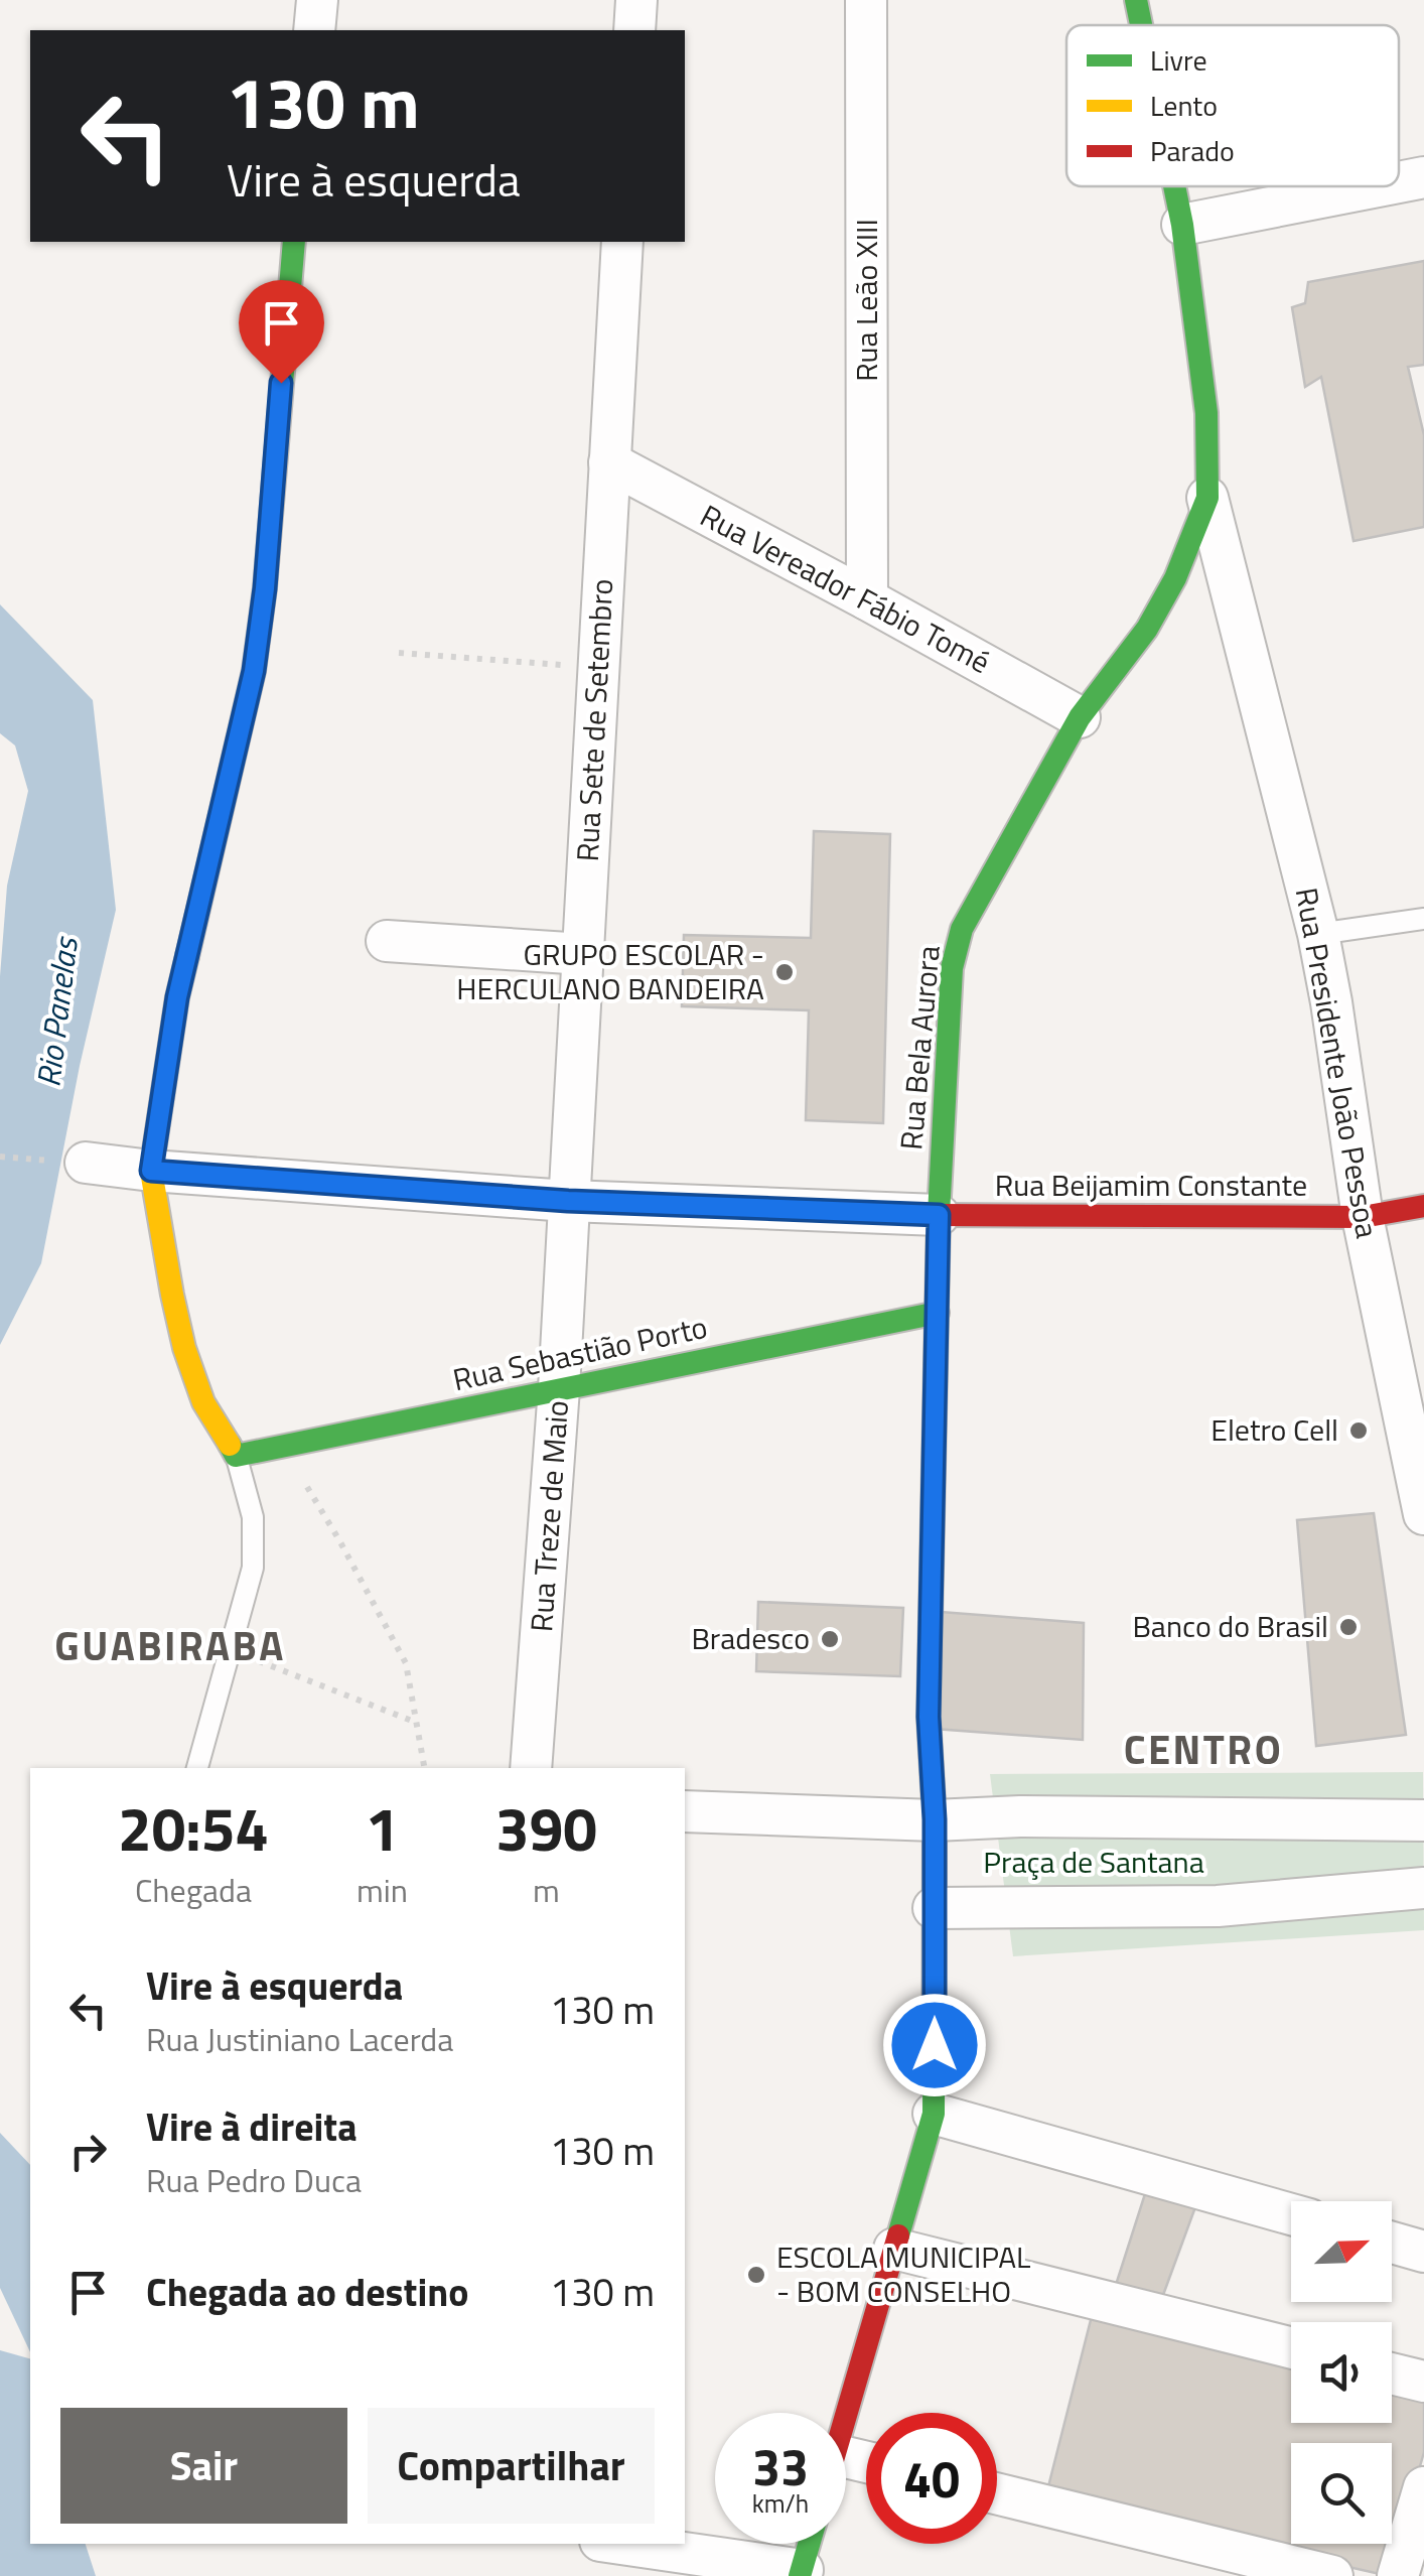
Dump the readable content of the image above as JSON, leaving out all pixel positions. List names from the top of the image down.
{
  "streets": {
    "street": [
      "Rua Leão XIII",
      "Rua Vereador Fábio Tomé",
      "Rua Sete de Setembro",
      "Rua Bela Aurora",
      "Rua Presidente João Pessoa",
      "Rua Beijamim Constante",
      "Rua Sebastião Porto",
      "Rua Treze de Maio"
    ]
  },
  "crossings": [
    ["Rua Leão XIII", "Rua Vereador Fábio Tomé"],
    ["Rua Vereador Fábio Tomé", "Rua Sete de Setembro"],
    ["Rua Vereador Fábio Tomé", "Rua Bela Aurora"],
    ["Rua Sete de Setembro", "Rua Treze de Maio"],
    ["Rua Bela Aurora", "Rua Presidente João Pessoa"],
    ["Rua Bela Aurora", "Rua Beijamim Constante"],
    ["Rua Bela Aurora", "Rua Sebastião Porto"],
    ["Rua Presidente João Pessoa", "Rua Beijamim Constante"],
    ["Rua Sebastião Porto", "Rua Treze de Maio"]
  ],
  "districts": ["GUABIRABA", "CENTRO"],
  "water": ["Rio Panelas"],
  "parks": ["Praça de Santana"],
  "places": [
    "GRUPO ESCOLAR - HERCULANO BANDEIRA",
    "Eletro Cell",
    "Banco do Brasil",
    "Bradesco",
    "ESCOLA MUNICIPAL - BOM CONSELHO"
  ],
  "legend": ["Livre", "Lento", "Parado"],
  "north": "top right",
  "page": {
    "turn": ["130 m", "Vire à esquerda"],
    "eta": [
      "20:54",
      "Chegada",
      "1",
      "min",
      "390",
      "m"
    ],
    "list": [
      {
        "name": "Vire à esquerda",
        "note": "Rua Justiniano Lacerda",
        "value": "130 m"
      },
      {
        "name": "Vire à direita",
        "note": "Rua Pedro Duca",
        "value": "130 m"
      },
      {
        "name": "Chegada ao destino",
        "value": "130 m"
      }
    ],
    "buttons": ["Sair", "Compartilhar"],
    "speed": "33 km/h",
    "limit": "40"
  }
}
